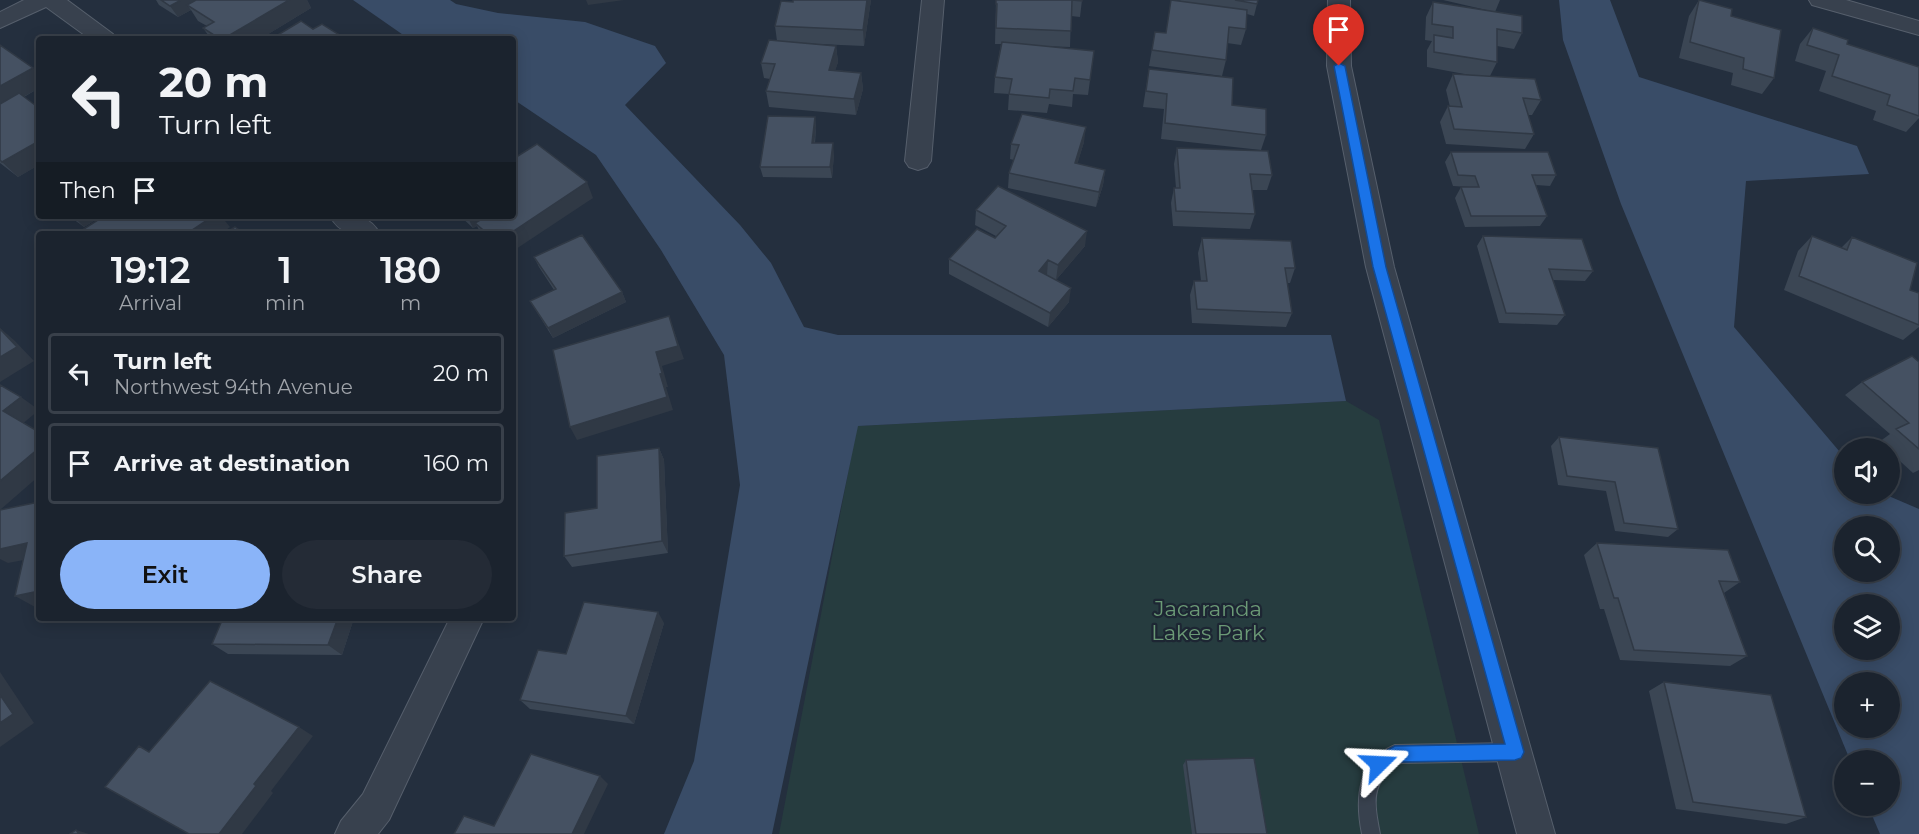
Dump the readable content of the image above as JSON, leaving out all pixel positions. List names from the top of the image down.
{
  "parks": ["Jacaranda Lakes Park"],
  "page": {
    "turn": ["20 m", "Turn left"],
    "then": "Then",
    "eta": [
      "19:12",
      "Arrival",
      "1",
      "min",
      "180",
      "m"
    ],
    "list": [
      {
        "name": "Turn left",
        "note": "Northwest 94th Avenue",
        "value": "20 m"
      },
      {
        "name": "Arrive at destination",
        "value": "160 m"
      }
    ],
    "map_buttons": ["+", "−"],
    "buttons": ["Exit", "Share"]
  }
}
